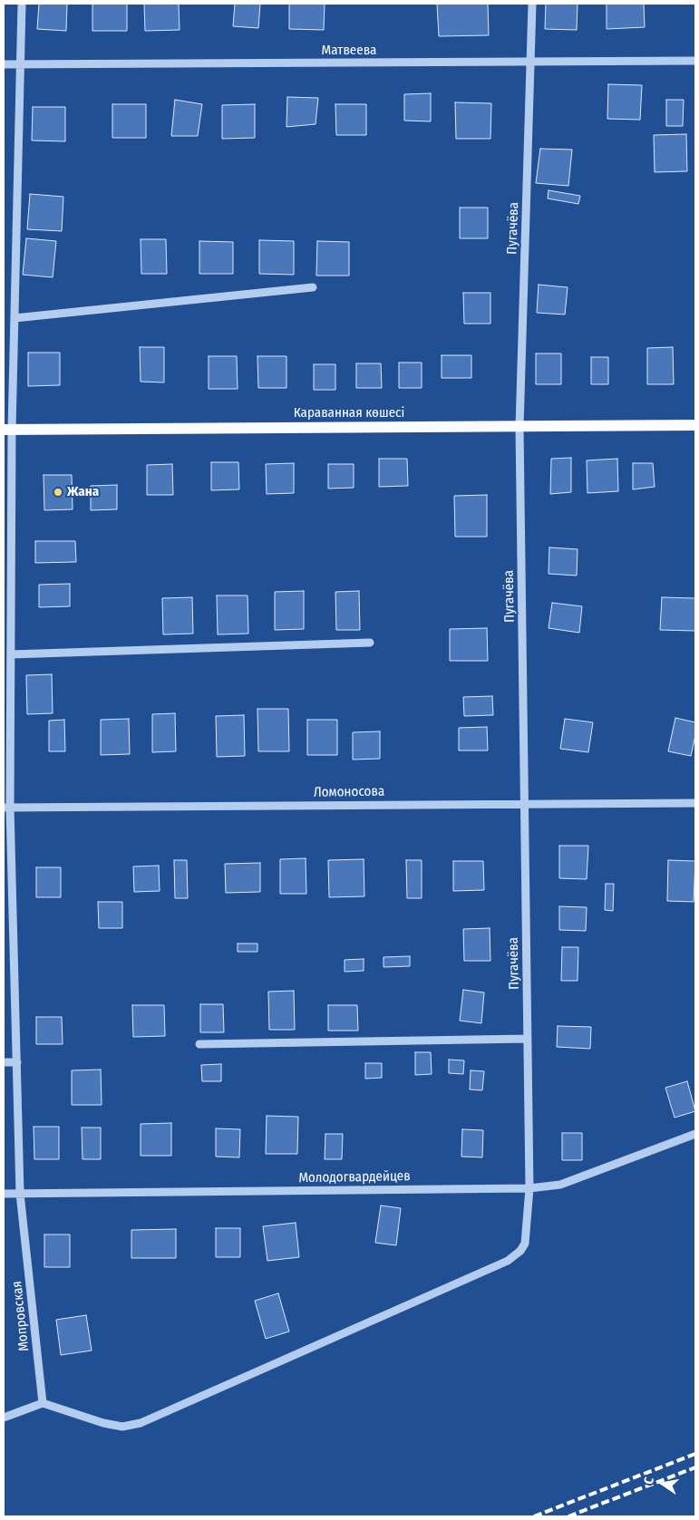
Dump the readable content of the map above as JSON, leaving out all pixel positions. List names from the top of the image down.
{
  "streets": {
    "main road": ["Караванная көшесі"],
    "street": [
      "Матвеева",
      "Пугачёва",
      "Ломоносова",
      "Молодогвардейцев",
      "Мопровская"
    ]
  },
  "crossings": [
    ["Матвеева", "Пугачёва"],
    ["Матвеева", "Мопровская"],
    ["Пугачёва", "Караванная көшесі"],
    ["Пугачёва", "Ломоносова"],
    ["Пугачёва", "Молодогвардейцев"],
    ["Пугачёва", "Мопровская"],
    ["Караванная көшесі", "Мопровская"],
    ["Ломоносова", "Мопровская"],
    ["Молодогвардейцев", "Мопровская"]
  ],
  "places": ["Жана"],
  "north": "left"
}
